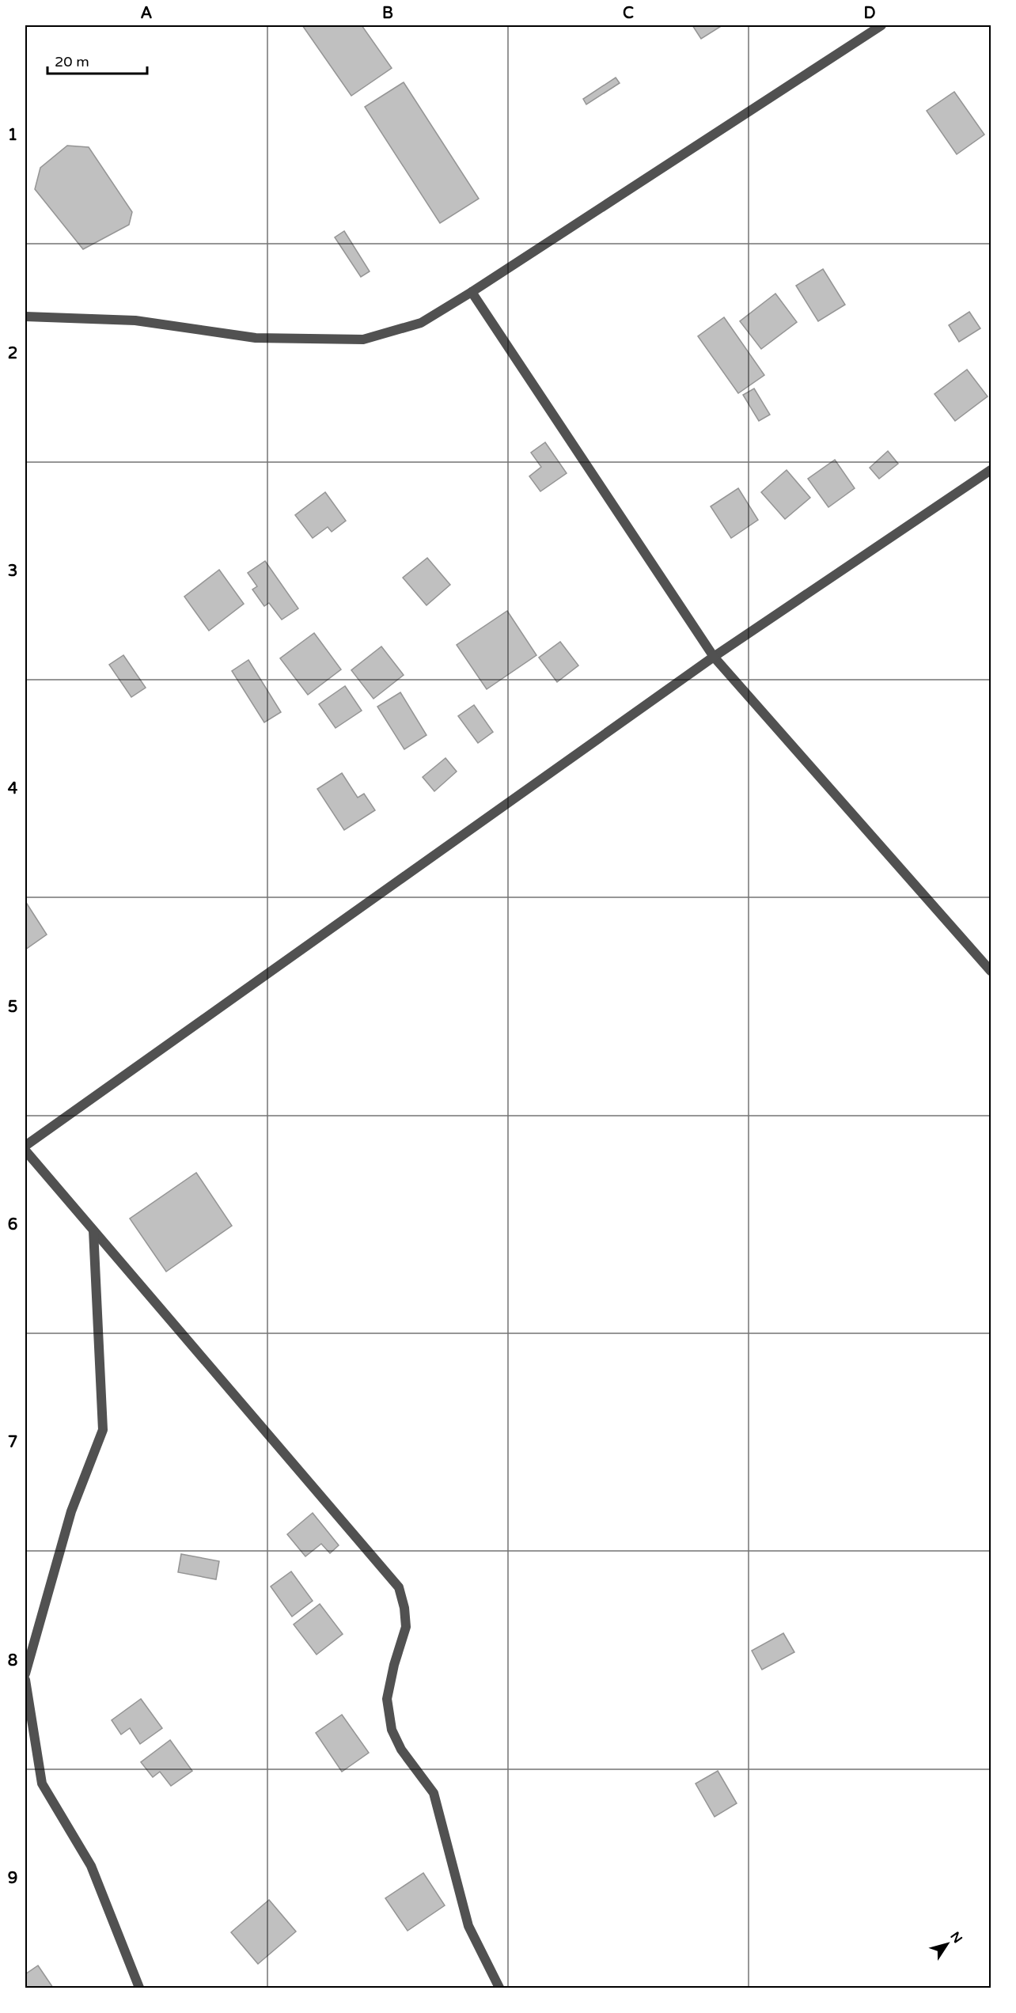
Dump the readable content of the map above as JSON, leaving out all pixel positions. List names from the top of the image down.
{
  "scale_bar": "20 m",
  "north": "top right",
  "grid": {
    "columns": [
      "A",
      "B",
      "C",
      "D"
    ],
    "rows": [
      "1",
      "2",
      "3",
      "4",
      "5",
      "6",
      "7",
      "8",
      "9"
    ]
  }
}
